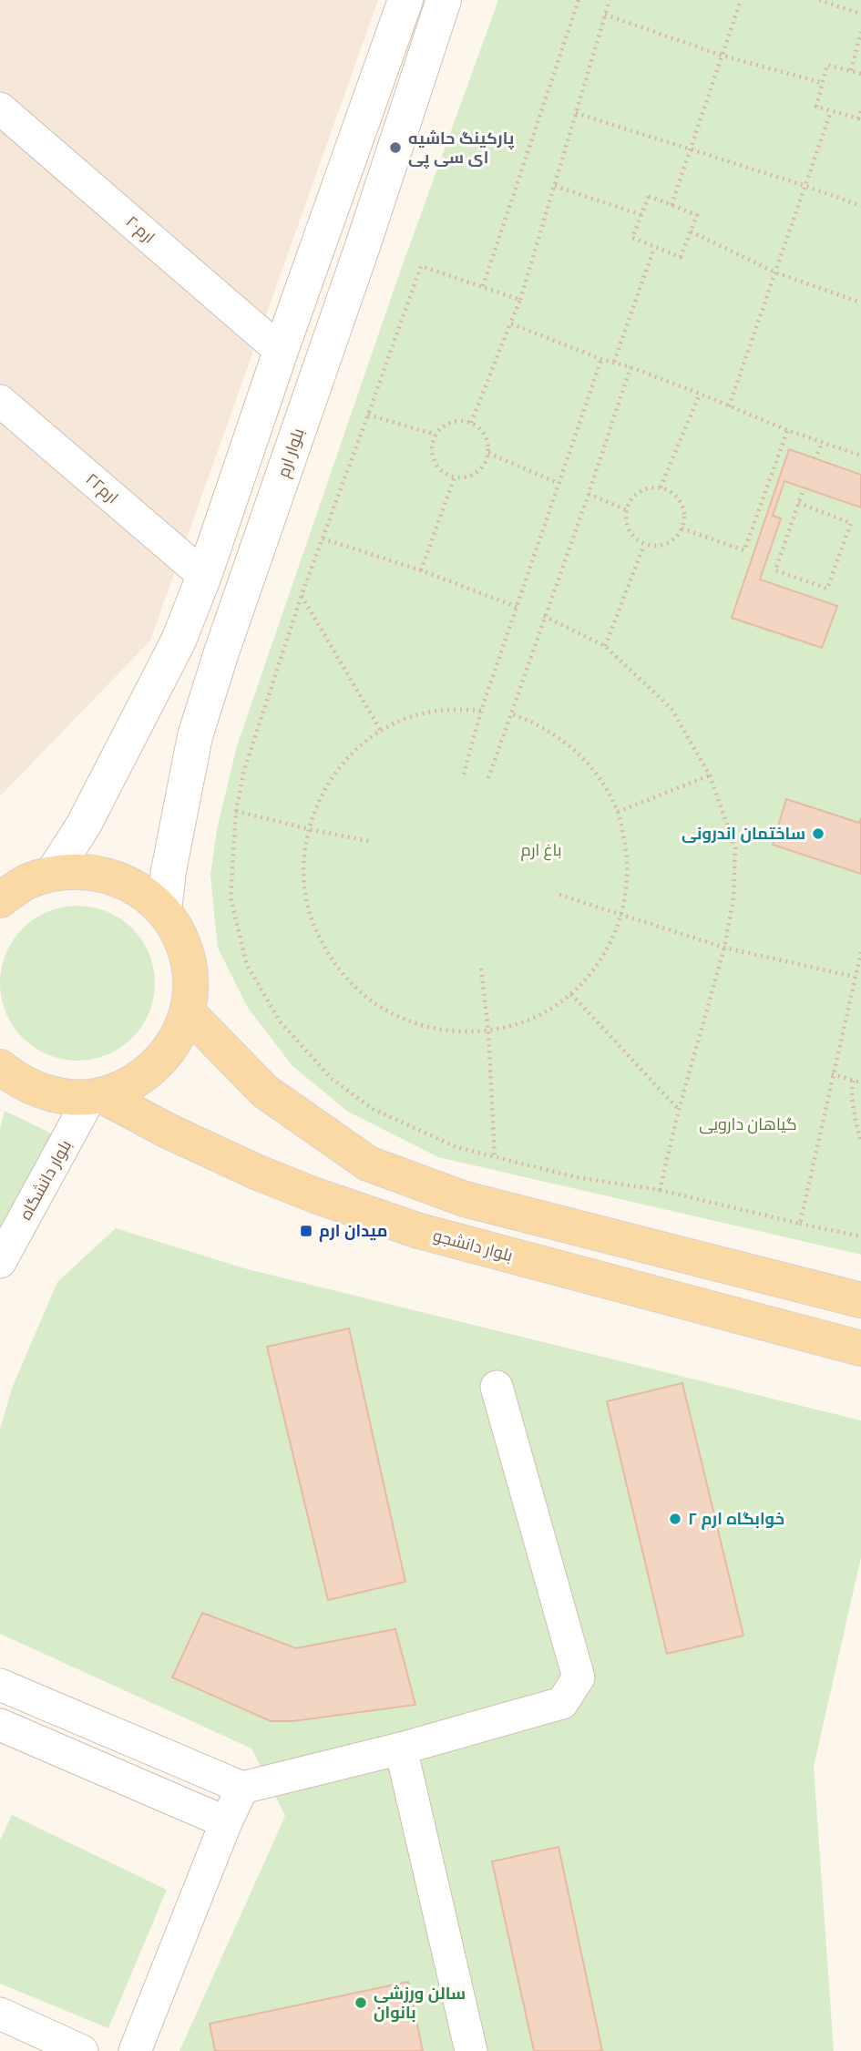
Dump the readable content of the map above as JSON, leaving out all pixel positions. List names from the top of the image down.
{
  "streets": {
    "main road": ["بلوار ارم", "بلوار دانشجو"],
    "street": ["ارم۲۰", "ارم۲۲", "بلوار دانشگاه"]
  },
  "crossings": [
    ["بلوار دانشگاه", "بلوار دانشجو"]
  ],
  "parks": ["باغ ارم", "گیاهان دارویی"],
  "places": {
    "other": [
      "پارکینگ حاشیه ای سی پی",
      "ساختمان اندرونی",
      "خوابگاه ارم ۲",
      "سالن ورزشی بانوان"
    ],
    "transit": ["میدان ارم"]
  }
}
